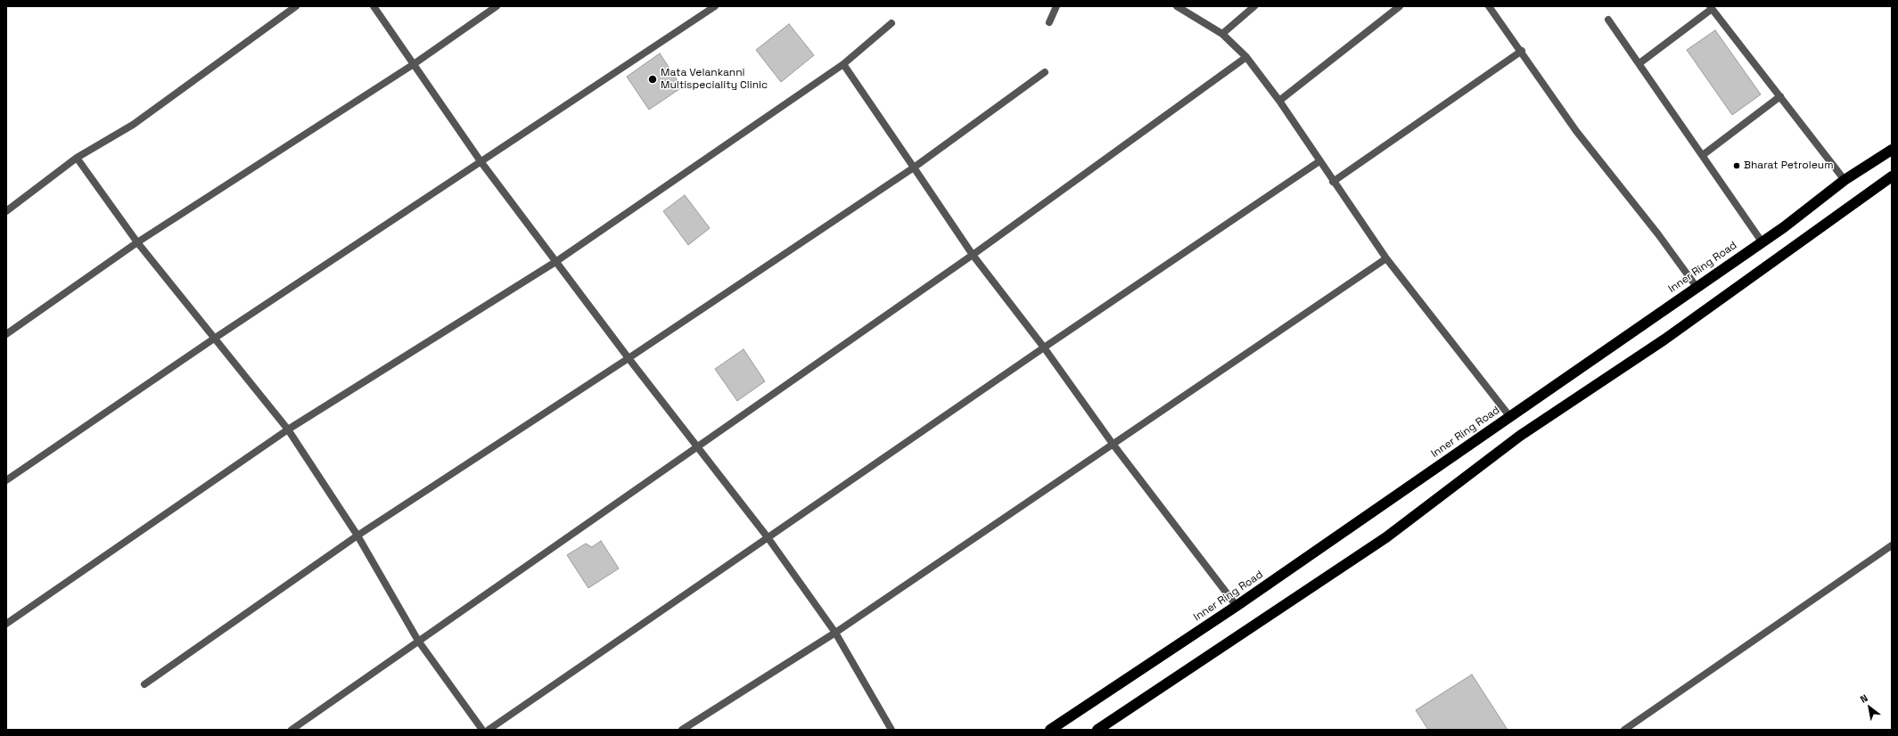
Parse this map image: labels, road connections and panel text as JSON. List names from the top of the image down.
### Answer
{
  "streets": {
    "highway": ["Inner Ring Road"]
  },
  "places": ["Mata Velankanni Multispeciality Clinic", "Bharat Petroleum"],
  "north": "top left"
}
